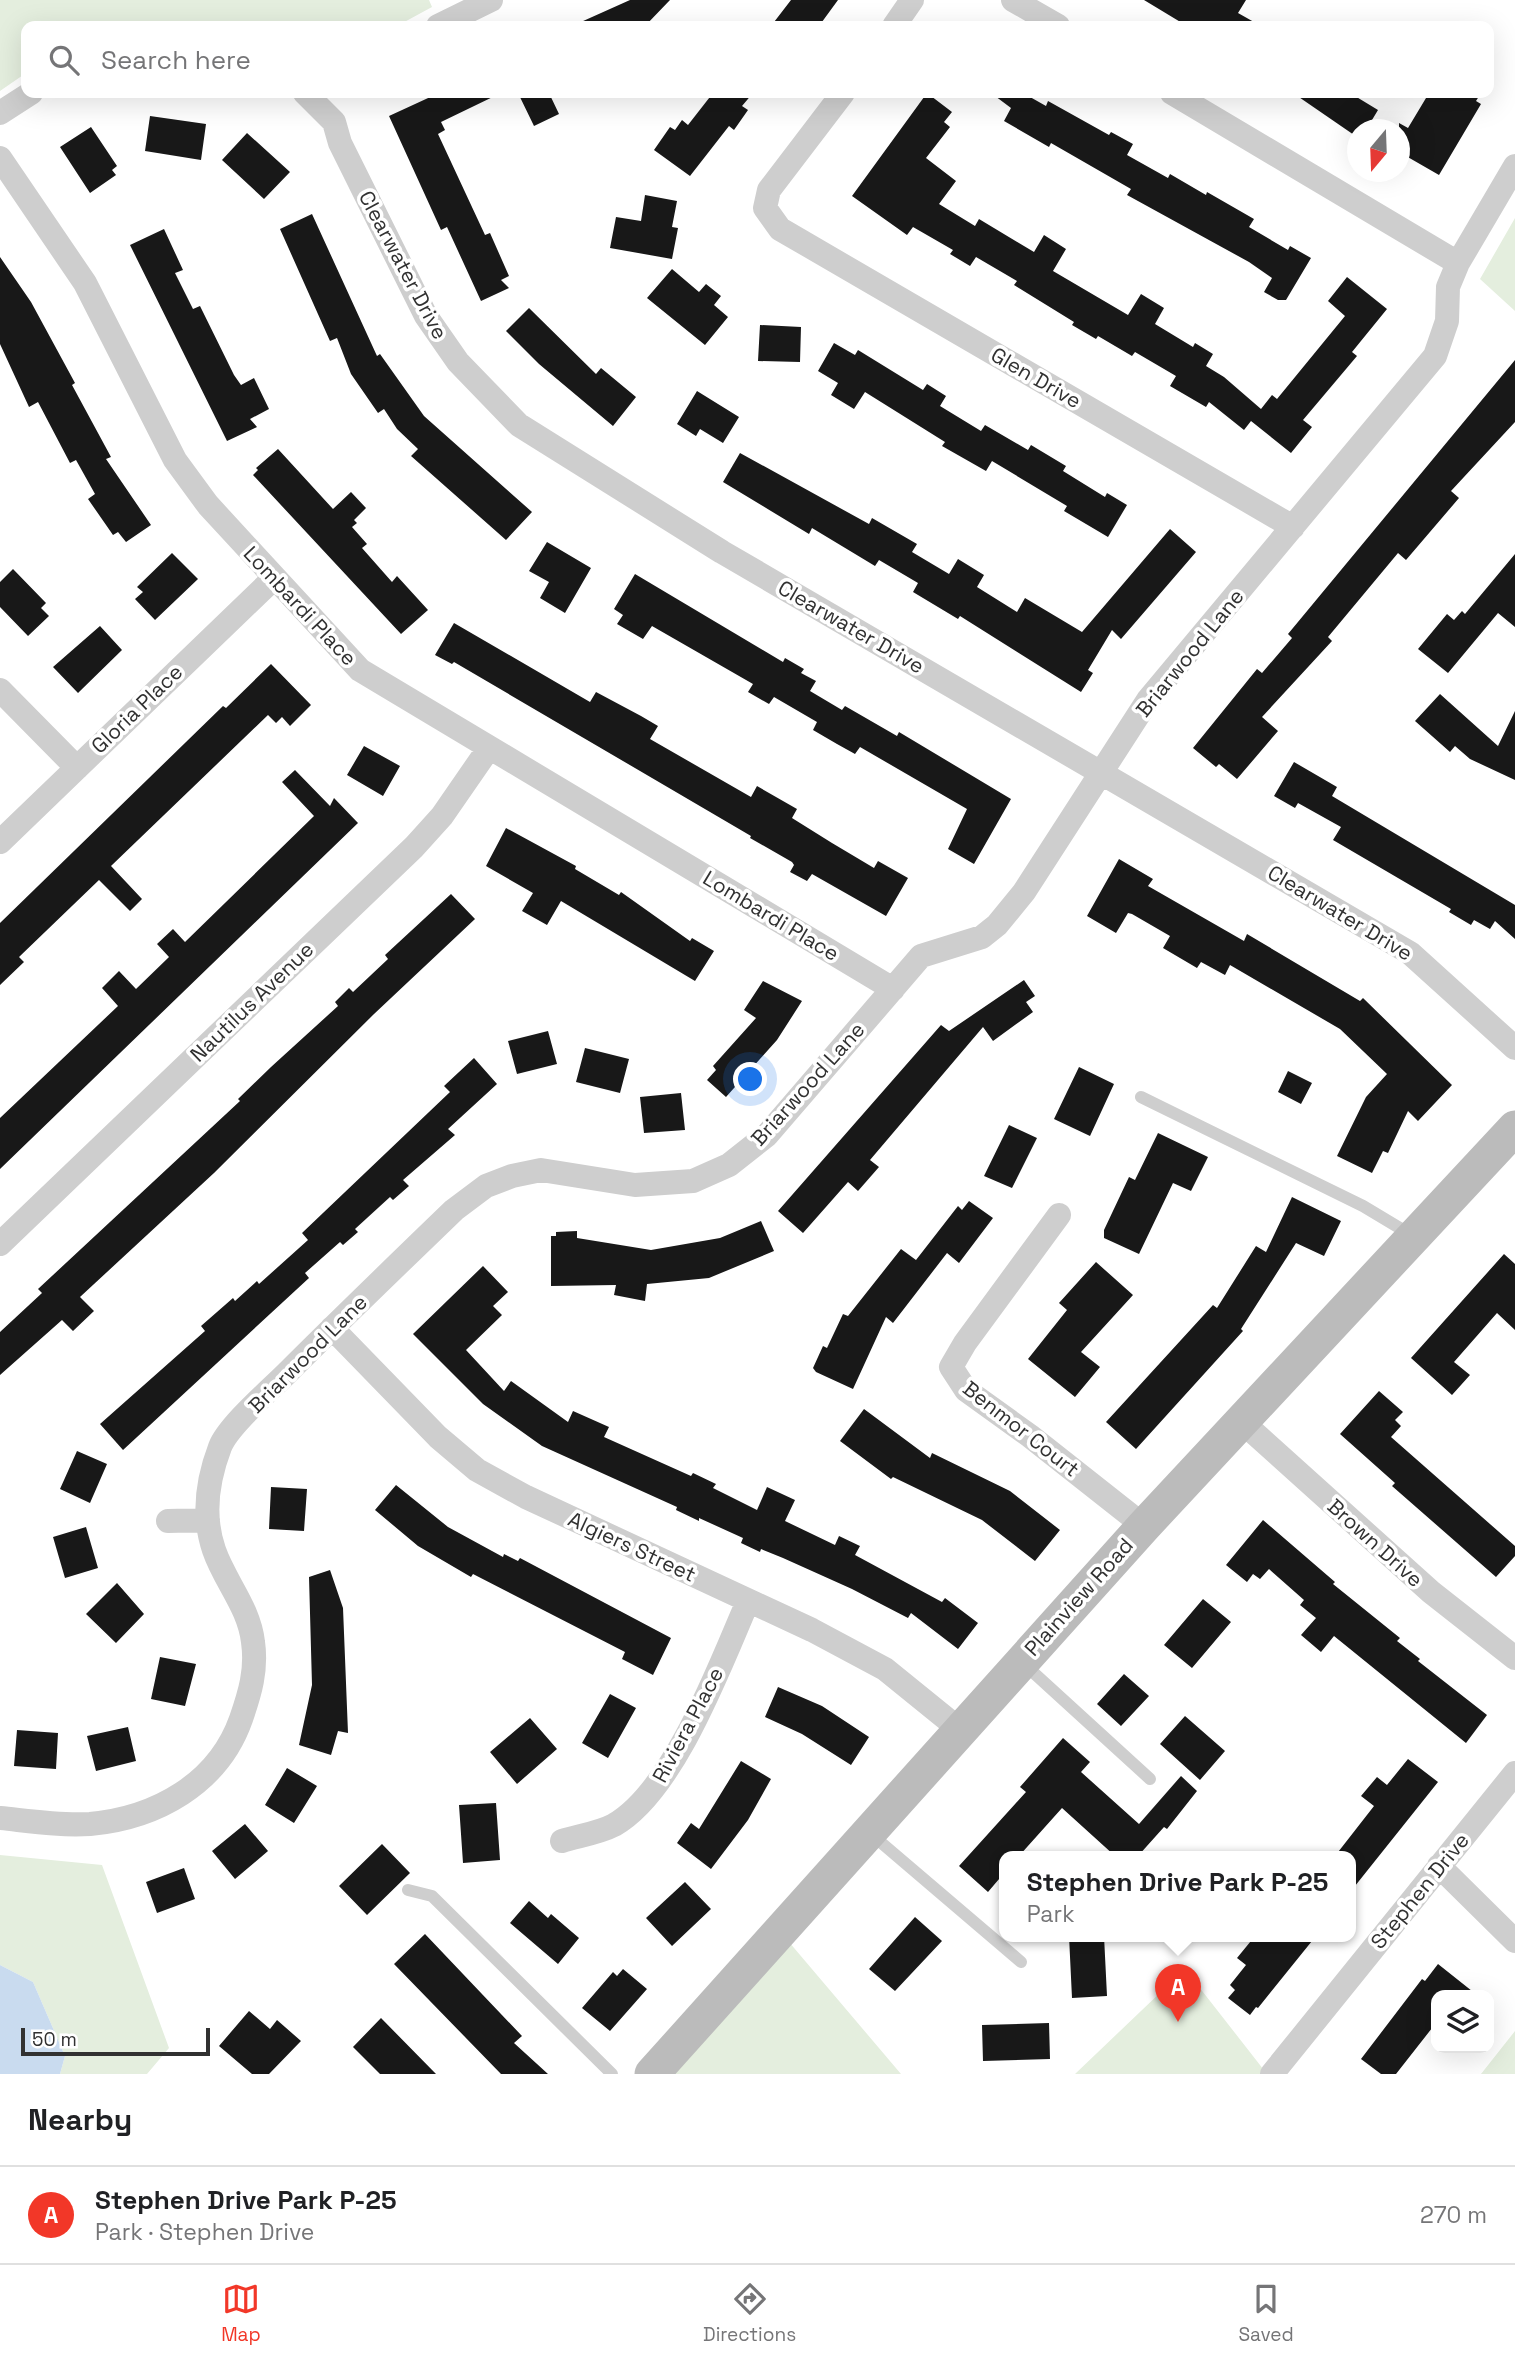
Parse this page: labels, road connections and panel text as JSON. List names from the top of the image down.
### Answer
{
  "streets": {
    "main road": ["Plainview Road"],
    "street": [
      "Clearwater Drive",
      "Glen Drive",
      "Lombardi Place",
      "Briarwood Lane",
      "Gloria Place",
      "Nautilus Avenue",
      "Benmor Court",
      "Brown Drive",
      "Algiers Street",
      "Riviera Place",
      "Stephen Drive"
    ]
  },
  "crossings": [
    ["Clearwater Drive", "Briarwood Lane"],
    ["Glen Drive", "Briarwood Lane"],
    ["Lombardi Place", "Briarwood Lane"],
    ["Lombardi Place", "Gloria Place"],
    ["Lombardi Place", "Nautilus Avenue"],
    ["Briarwood Lane", "Algiers Street"],
    ["Benmor Court", "Plainview Road"],
    ["Brown Drive", "Plainview Road"],
    ["Algiers Street", "Plainview Road"],
    ["Algiers Street", "Riviera Place"]
  ],
  "scale_bar": "50 m",
  "north": "bottom",
  "page": {
    "search": "Search here",
    "popup": ["Stephen Drive Park P-25", "Park"],
    "pins": "A",
    "scale": "50 m",
    "heading": "Nearby",
    "list": [
      {
        "mark": "A",
        "name": "Stephen Drive Park P-25",
        "note": "Park · Stephen Drive",
        "value": "270 m"
      }
    ],
    "nav": ["Map", "Directions", "Saved"]
  }
}
